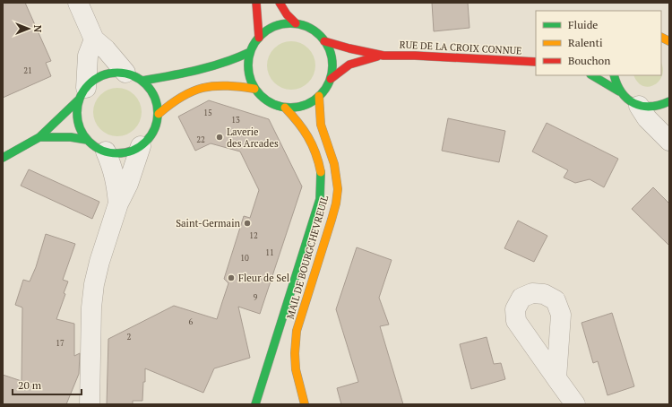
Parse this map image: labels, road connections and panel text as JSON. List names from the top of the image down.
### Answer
{
  "streets": {
    "main road": ["RUE DE LA CROIX CONNUE", "MAIL DE BOURGCHEVREUIL"]
  },
  "crossings": [
    ["RUE DE LA CROIX CONNUE", "MAIL DE BOURGCHEVREUIL"]
  ],
  "places": ["Laverie des Arcades", "Saint-Germain", "Fleur de Sel"],
  "house_numbers": [
    "21",
    "15",
    "13",
    "22",
    "12",
    "11",
    "10",
    "9",
    "6",
    "2",
    "17"
  ],
  "legend": ["Fluide", "Ralenti", "Bouchon"],
  "scale_bar": "20 m",
  "north": "right"
}
